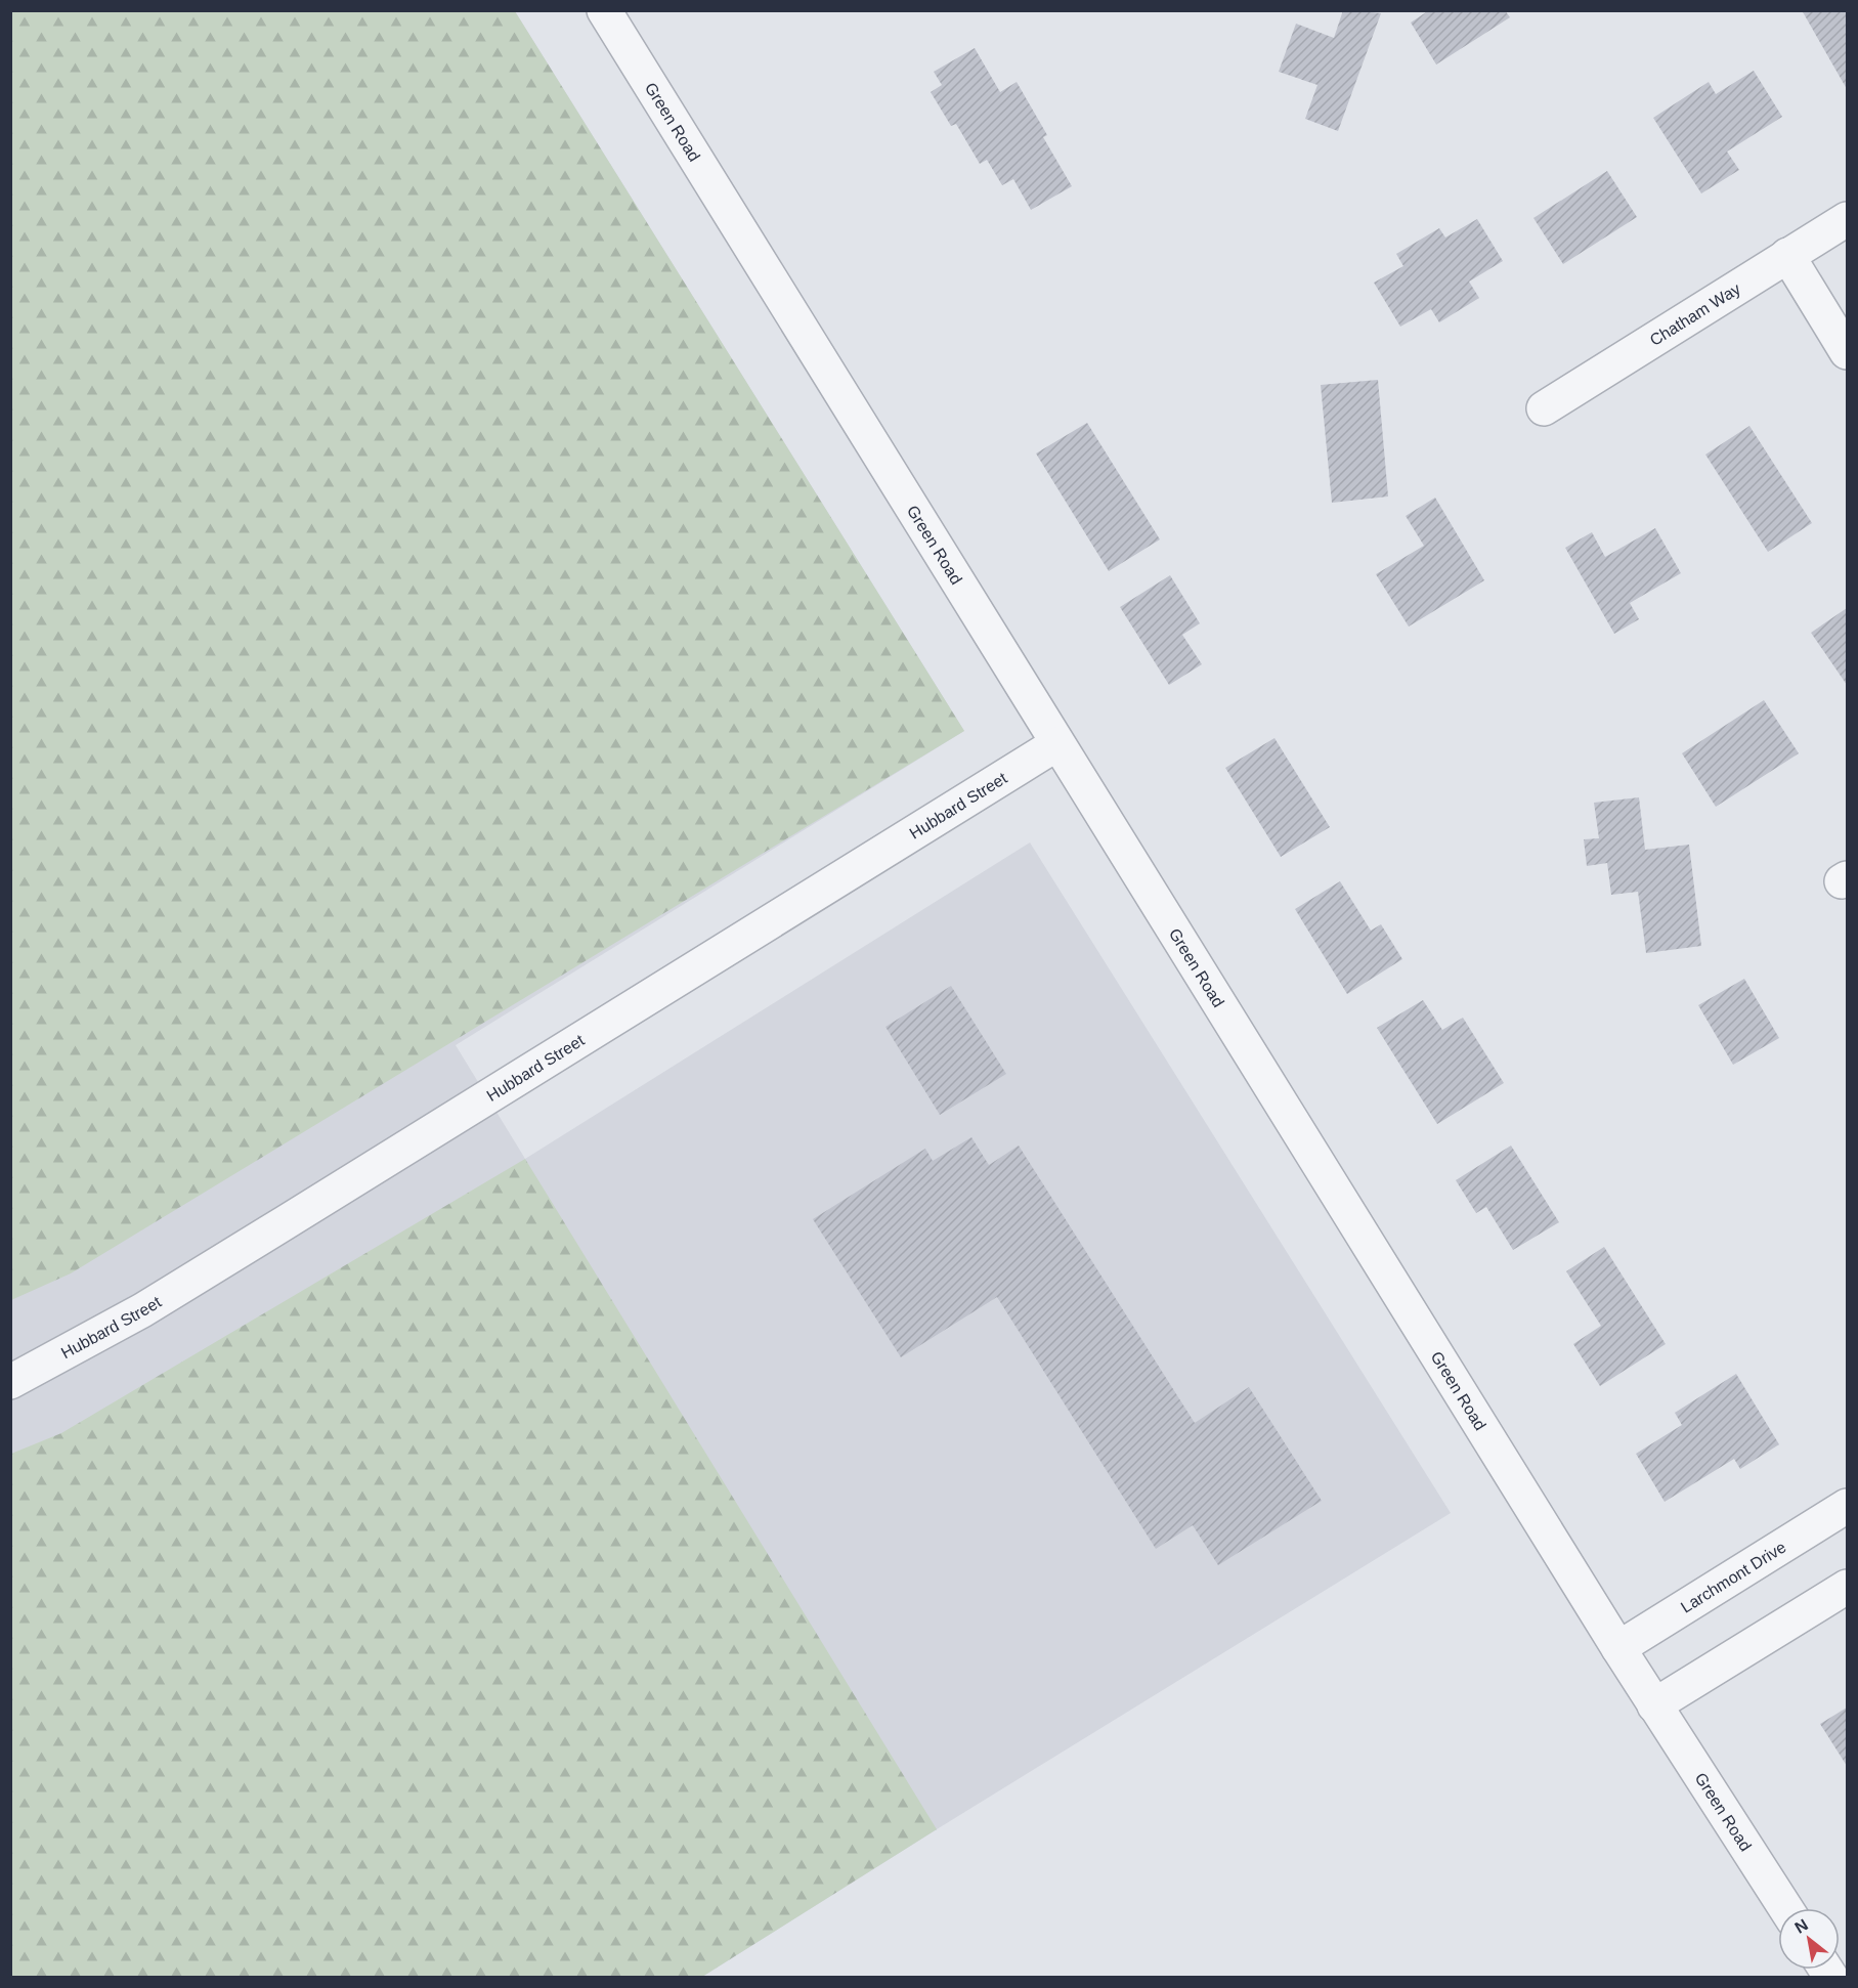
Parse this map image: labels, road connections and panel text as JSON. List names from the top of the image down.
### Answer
{
  "streets": {
    "street": [
      "Green Road",
      "Chatham Way",
      "Hubbard Street",
      "Larchmont Drive"
    ]
  },
  "crossings": [
    ["Green Road", "Hubbard Street"],
    ["Green Road", "Larchmont Drive"]
  ],
  "north": "top left"
}
